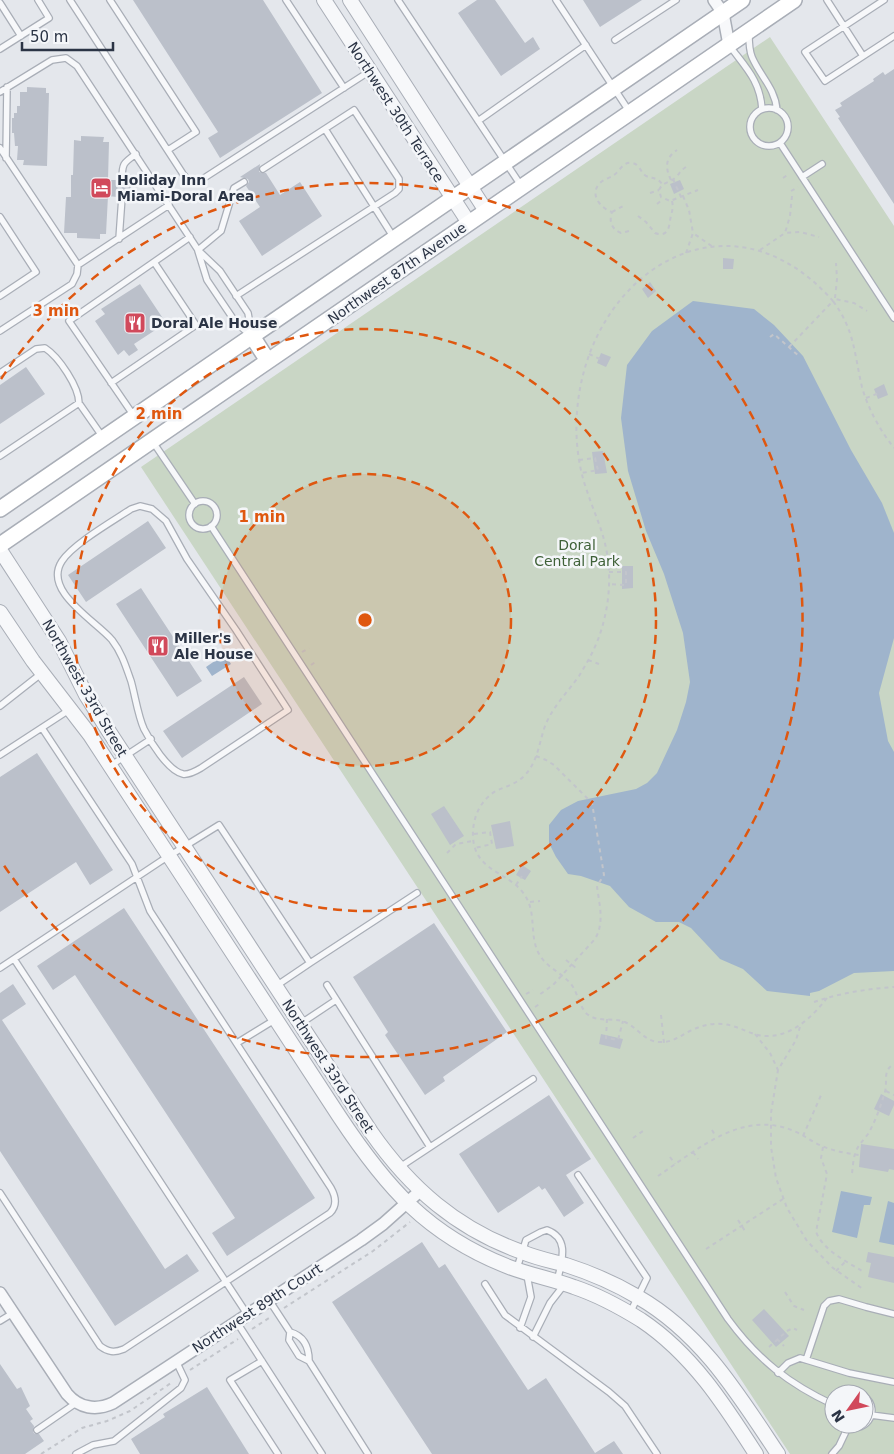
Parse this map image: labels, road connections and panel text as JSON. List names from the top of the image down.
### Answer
{
  "streets": {
    "main road": ["Northwest 87th Avenue"],
    "street": ["Northwest 30th Terrace", "Northwest 33rd Street", "Northwest 89th Court"]
  },
  "crossings": [
    ["Northwest 30th Terrace", "Northwest 87th Avenue"],
    ["Northwest 33rd Street", "Northwest 89th Court"]
  ],
  "parks": ["Doral Central Park"],
  "places": {
    "hotel": ["Holiday Inn Miami-Doral Area"],
    "restaurant": ["Doral Ale House", "Miller's Ale House"]
  },
  "scale_bar": "50 m",
  "north": "bottom left",
  "rings": ["3 min", "2 min", "1 min"]
}
